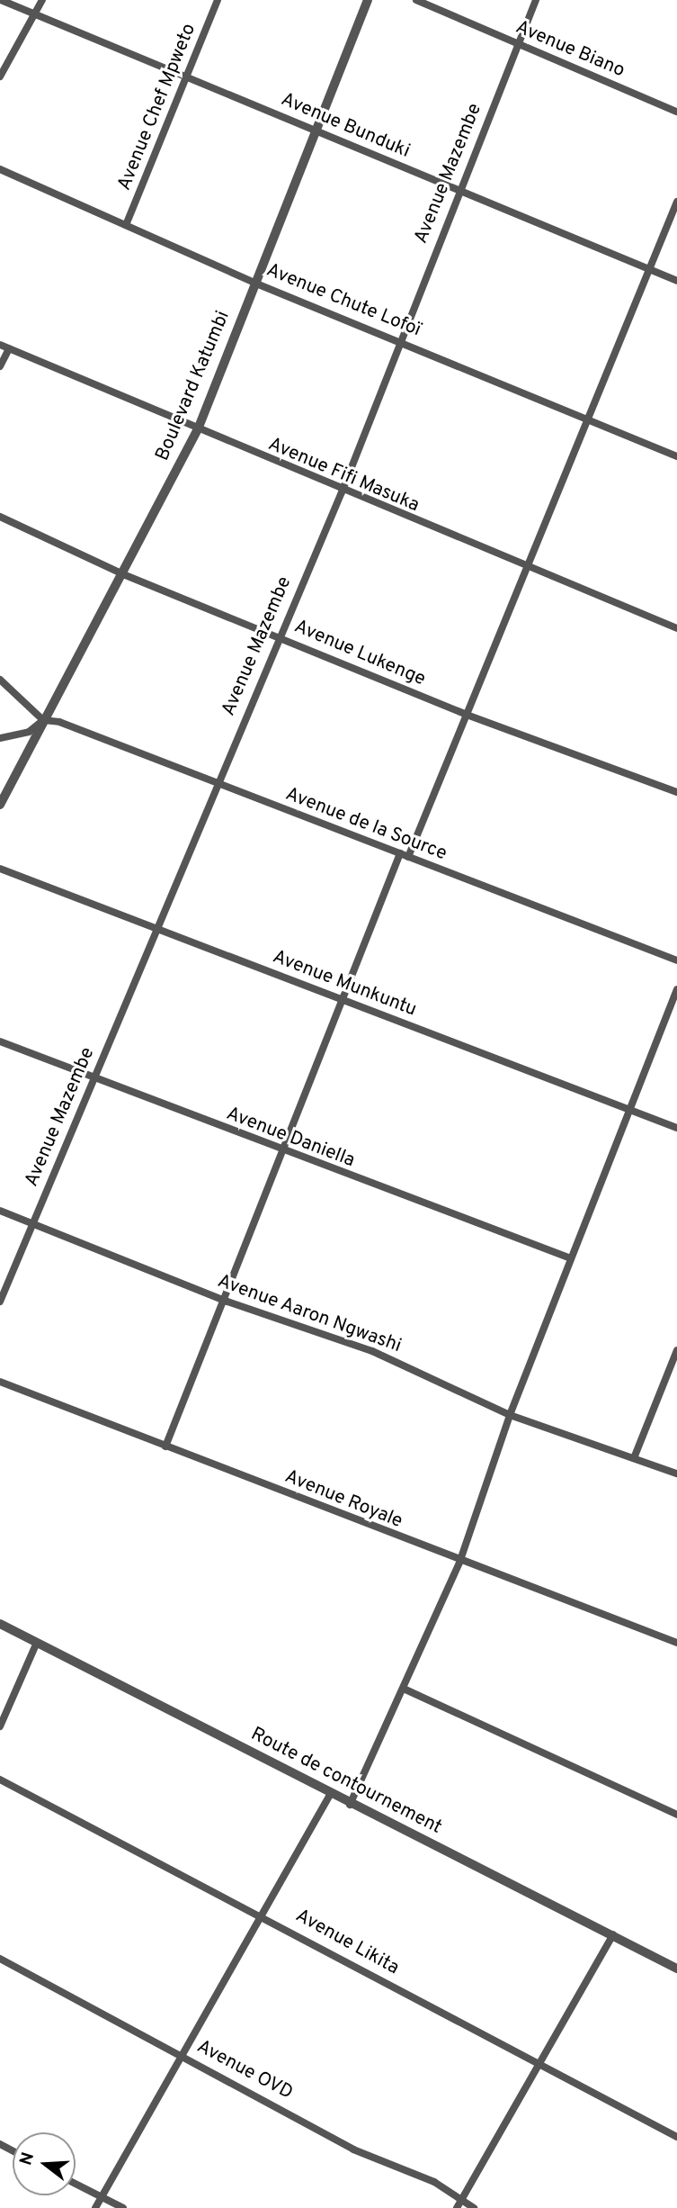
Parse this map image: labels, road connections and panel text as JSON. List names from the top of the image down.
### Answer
{
  "streets": {
    "street": [
      "Avenue Biano",
      "Avenue Chef Mpweto",
      "Avenue Bunduki",
      "Avenue Mazembe",
      "Avenue Chute Lofoï",
      "Boulevard Katumbi",
      "Avenue Fifi Masuka",
      "Avenue Lukenge",
      "Avenue de la Source",
      "Avenue Munkuntu",
      "Avenue Daniella",
      "Avenue Aaron Ngwashi",
      "Avenue Royale",
      "Route de contournement",
      "Avenue Likita",
      "Avenue OVD"
    ]
  },
  "crossings": [
    ["Avenue Biano", "Avenue Mazembe"],
    ["Avenue Chef Mpweto", "Avenue Bunduki"],
    ["Avenue Chef Mpweto", "Avenue Chute Lofoï"],
    ["Avenue Bunduki", "Avenue Mazembe"],
    ["Avenue Bunduki", "Boulevard Katumbi"],
    ["Avenue Mazembe", "Avenue Chute Lofoï"],
    ["Avenue Mazembe", "Avenue Fifi Masuka"],
    ["Avenue Mazembe", "Avenue Lukenge"],
    ["Avenue Mazembe", "Avenue de la Source"],
    ["Avenue Mazembe", "Avenue Munkuntu"],
    ["Avenue Mazembe", "Avenue Daniella"],
    ["Avenue Mazembe", "Avenue Aaron Ngwashi"],
    ["Avenue Chute Lofoï", "Boulevard Katumbi"],
    ["Boulevard Katumbi", "Avenue Fifi Masuka"],
    ["Boulevard Katumbi", "Avenue Lukenge"],
    ["Boulevard Katumbi", "Avenue de la Source"]
  ],
  "north": "left"
}
